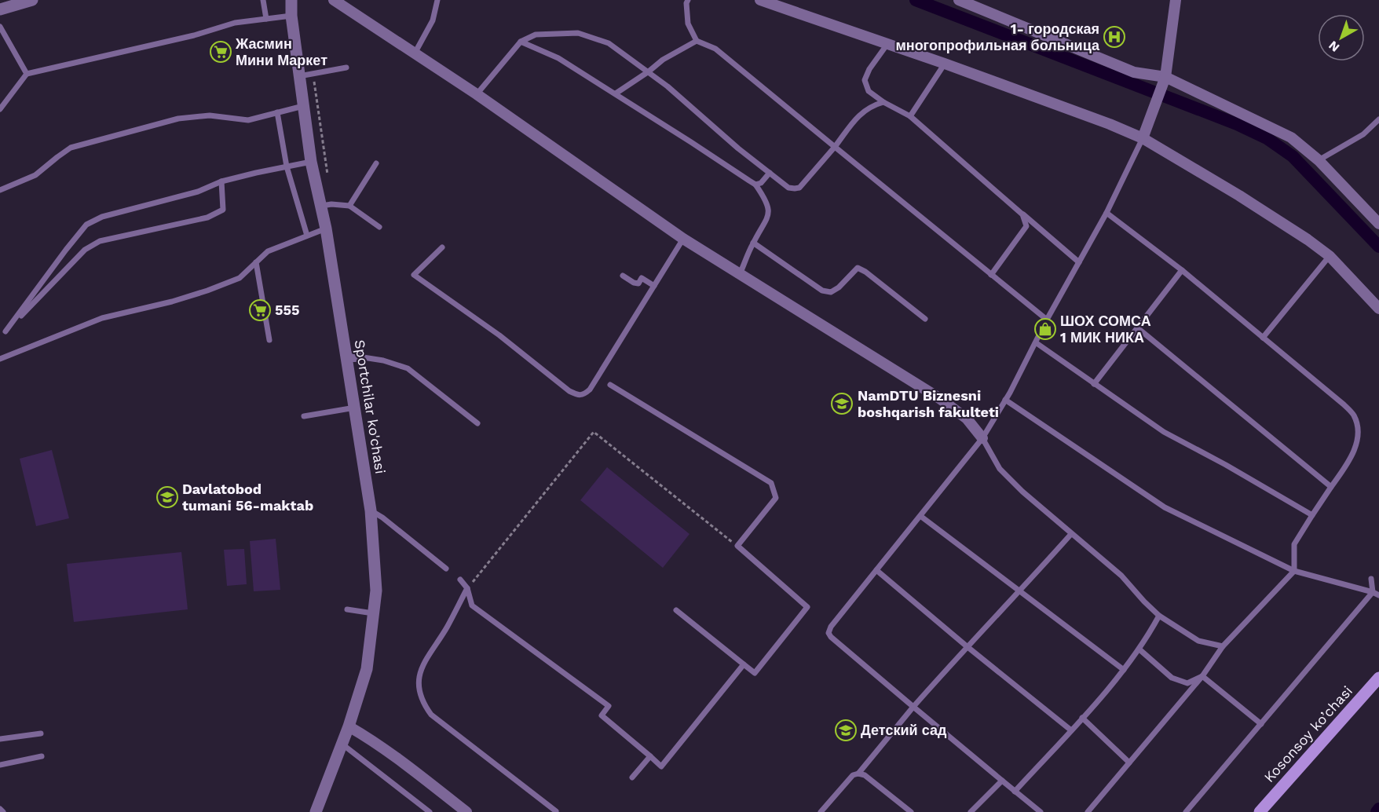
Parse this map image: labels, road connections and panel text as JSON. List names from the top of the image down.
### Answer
{
  "streets": {
    "main road": ["Kosonsoy ko’chasi"],
    "street": ["Sportchilar ko'chasi"]
  },
  "places": {
    "hospital": ["1- городская многопрофильная больница"],
    "supermarket": ["Жасмин Мини Маркет", "555"],
    "shop": ["ШОХ СОМСА 1 МИК НИКА"],
    "school or university": ["NamDTU Biznesni boshqarish fakulteti", "Davlatobod tumani 56-maktab", "Детский сад"]
  },
  "north": "bottom left"
}
